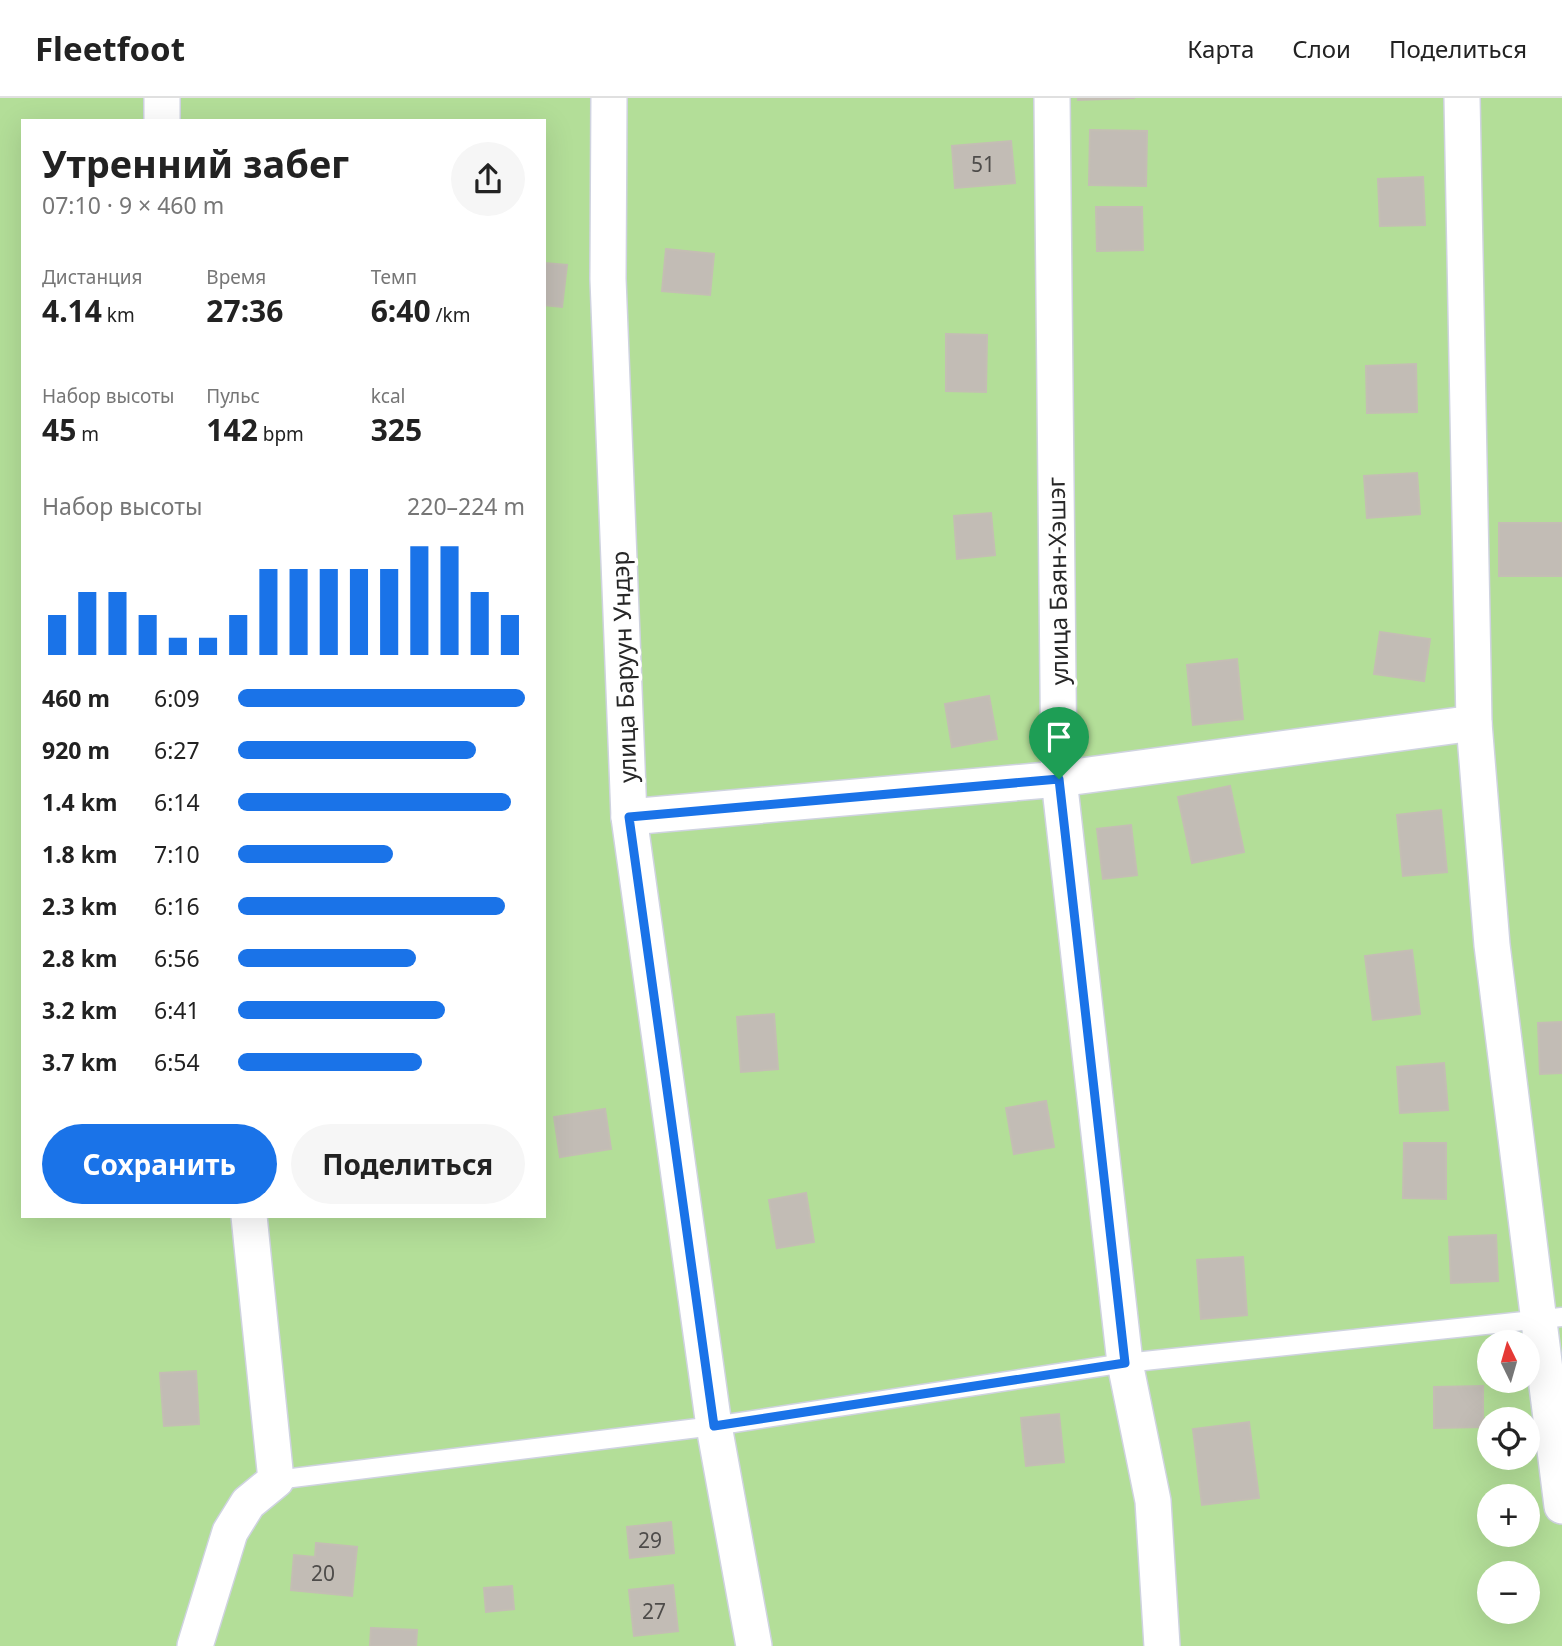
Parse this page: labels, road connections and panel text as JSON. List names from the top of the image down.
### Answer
{
  "streets": {
    "street": ["улица Баян-Хэшэг", "улица Баруун Ундэр"]
  },
  "house_numbers": [
    "51",
    "29",
    "20",
    "27"
  ],
  "north": "top",
  "page": {
    "header": "Fleetfoot",
    "nav": ["Карта", "Слои", "Поделиться"],
    "heading": ["Утренний забег", "07:10 · 9 × 460 m"],
    "stats": [
      ["Дистанция", "4.14 km"],
      ["Время", "27:36"],
      ["Темп", "6:40 /km"],
      ["Набор высоты", "45 m"],
      ["Пульс", "142 bpm"],
      ["kcal", "325"]
    ],
    "chart": ["Набор высоты", "220–224 m"],
    "list": [
      {
        "name": "460 m",
        "note": "6:09"
      },
      {
        "name": "920 m",
        "note": "6:27"
      },
      {
        "name": "1.4 km",
        "note": "6:14"
      },
      {
        "name": "1.8 km",
        "note": "7:10"
      },
      {
        "name": "2.3 km",
        "note": "6:16"
      },
      {
        "name": "2.8 km",
        "note": "6:56"
      },
      {
        "name": "3.2 km",
        "note": "6:41"
      },
      {
        "name": "3.7 km",
        "note": "6:54"
      }
    ],
    "buttons": ["Сохранить", "Поделиться"],
    "map_buttons": ["+", "−"]
  }
}
